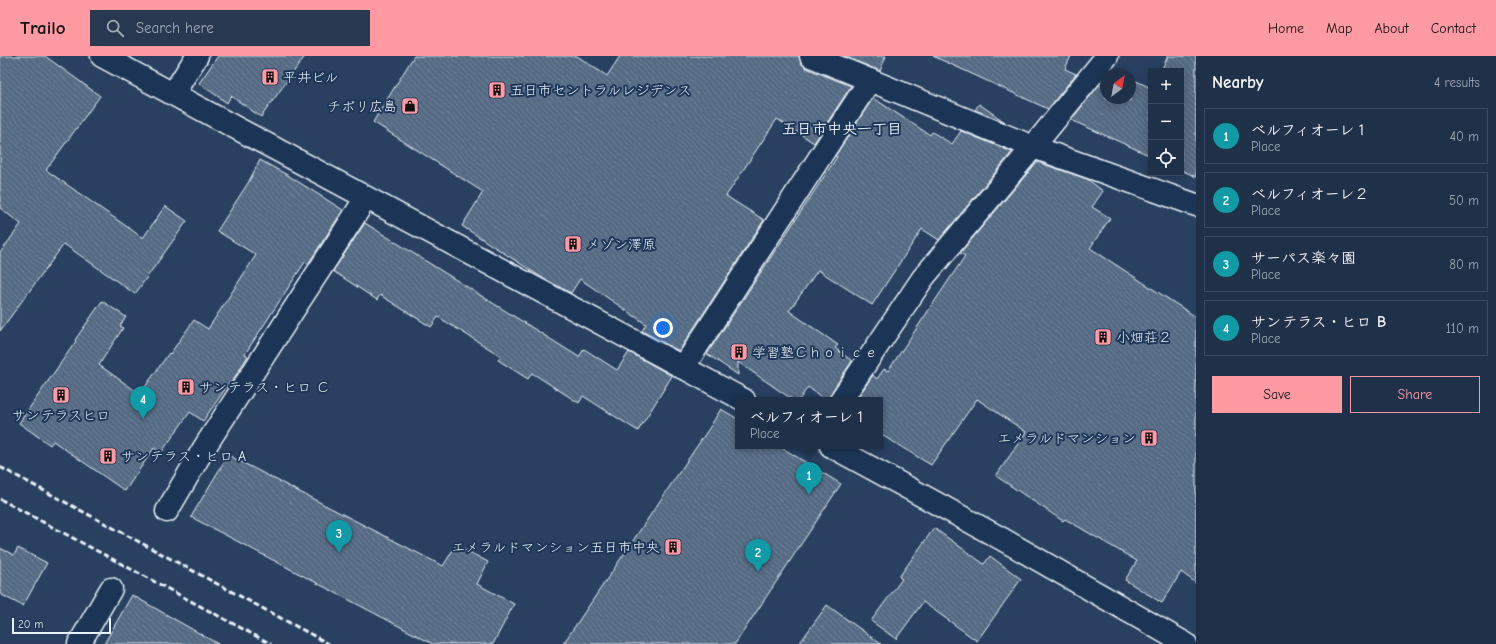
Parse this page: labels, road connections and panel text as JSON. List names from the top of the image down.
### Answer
{
  "districts": ["五日市中央一丁目"],
  "places": {
    "building": [
      "平井ビル",
      "五日市セントラルレジデンス",
      "メゾン澤原",
      "小畑荘２",
      "学習塾Ｃｈｏｉｃｅ",
      "サンテラス・ヒロ Ｃ",
      "サンテラスヒロ",
      "エメラルドマンション",
      "サンテラス・ヒロ A",
      "エメラルドマンション五日市中央"
    ],
    "shop": ["チボリ広島"]
  },
  "scale_bar": "20 m",
  "north": "top right",
  "page": {
    "header": "Trailo",
    "search": "Search here",
    "nav": [
      "Home",
      "Map",
      "About",
      "Contact"
    ],
    "heading": ["Nearby", "4 results"],
    "map_buttons": ["+", "−"],
    "list": [
      {
        "mark": "1",
        "name": "ベルフィオーレ１",
        "note": "Place",
        "value": "40 m"
      },
      {
        "mark": "2",
        "name": "ベルフィオーレ２",
        "note": "Place",
        "value": "50 m"
      },
      {
        "mark": "3",
        "name": "サーパス楽々園",
        "note": "Place",
        "value": "80 m"
      },
      {
        "mark": "4",
        "name": "サンテラス・ヒロ B",
        "note": "Place",
        "value": "110 m"
      }
    ],
    "buttons": ["Save", "Share"],
    "pins": [
      "4",
      "1",
      "3",
      "2"
    ],
    "popup": ["ベルフィオーレ１", "Place"],
    "scale": "20 m"
  }
}
